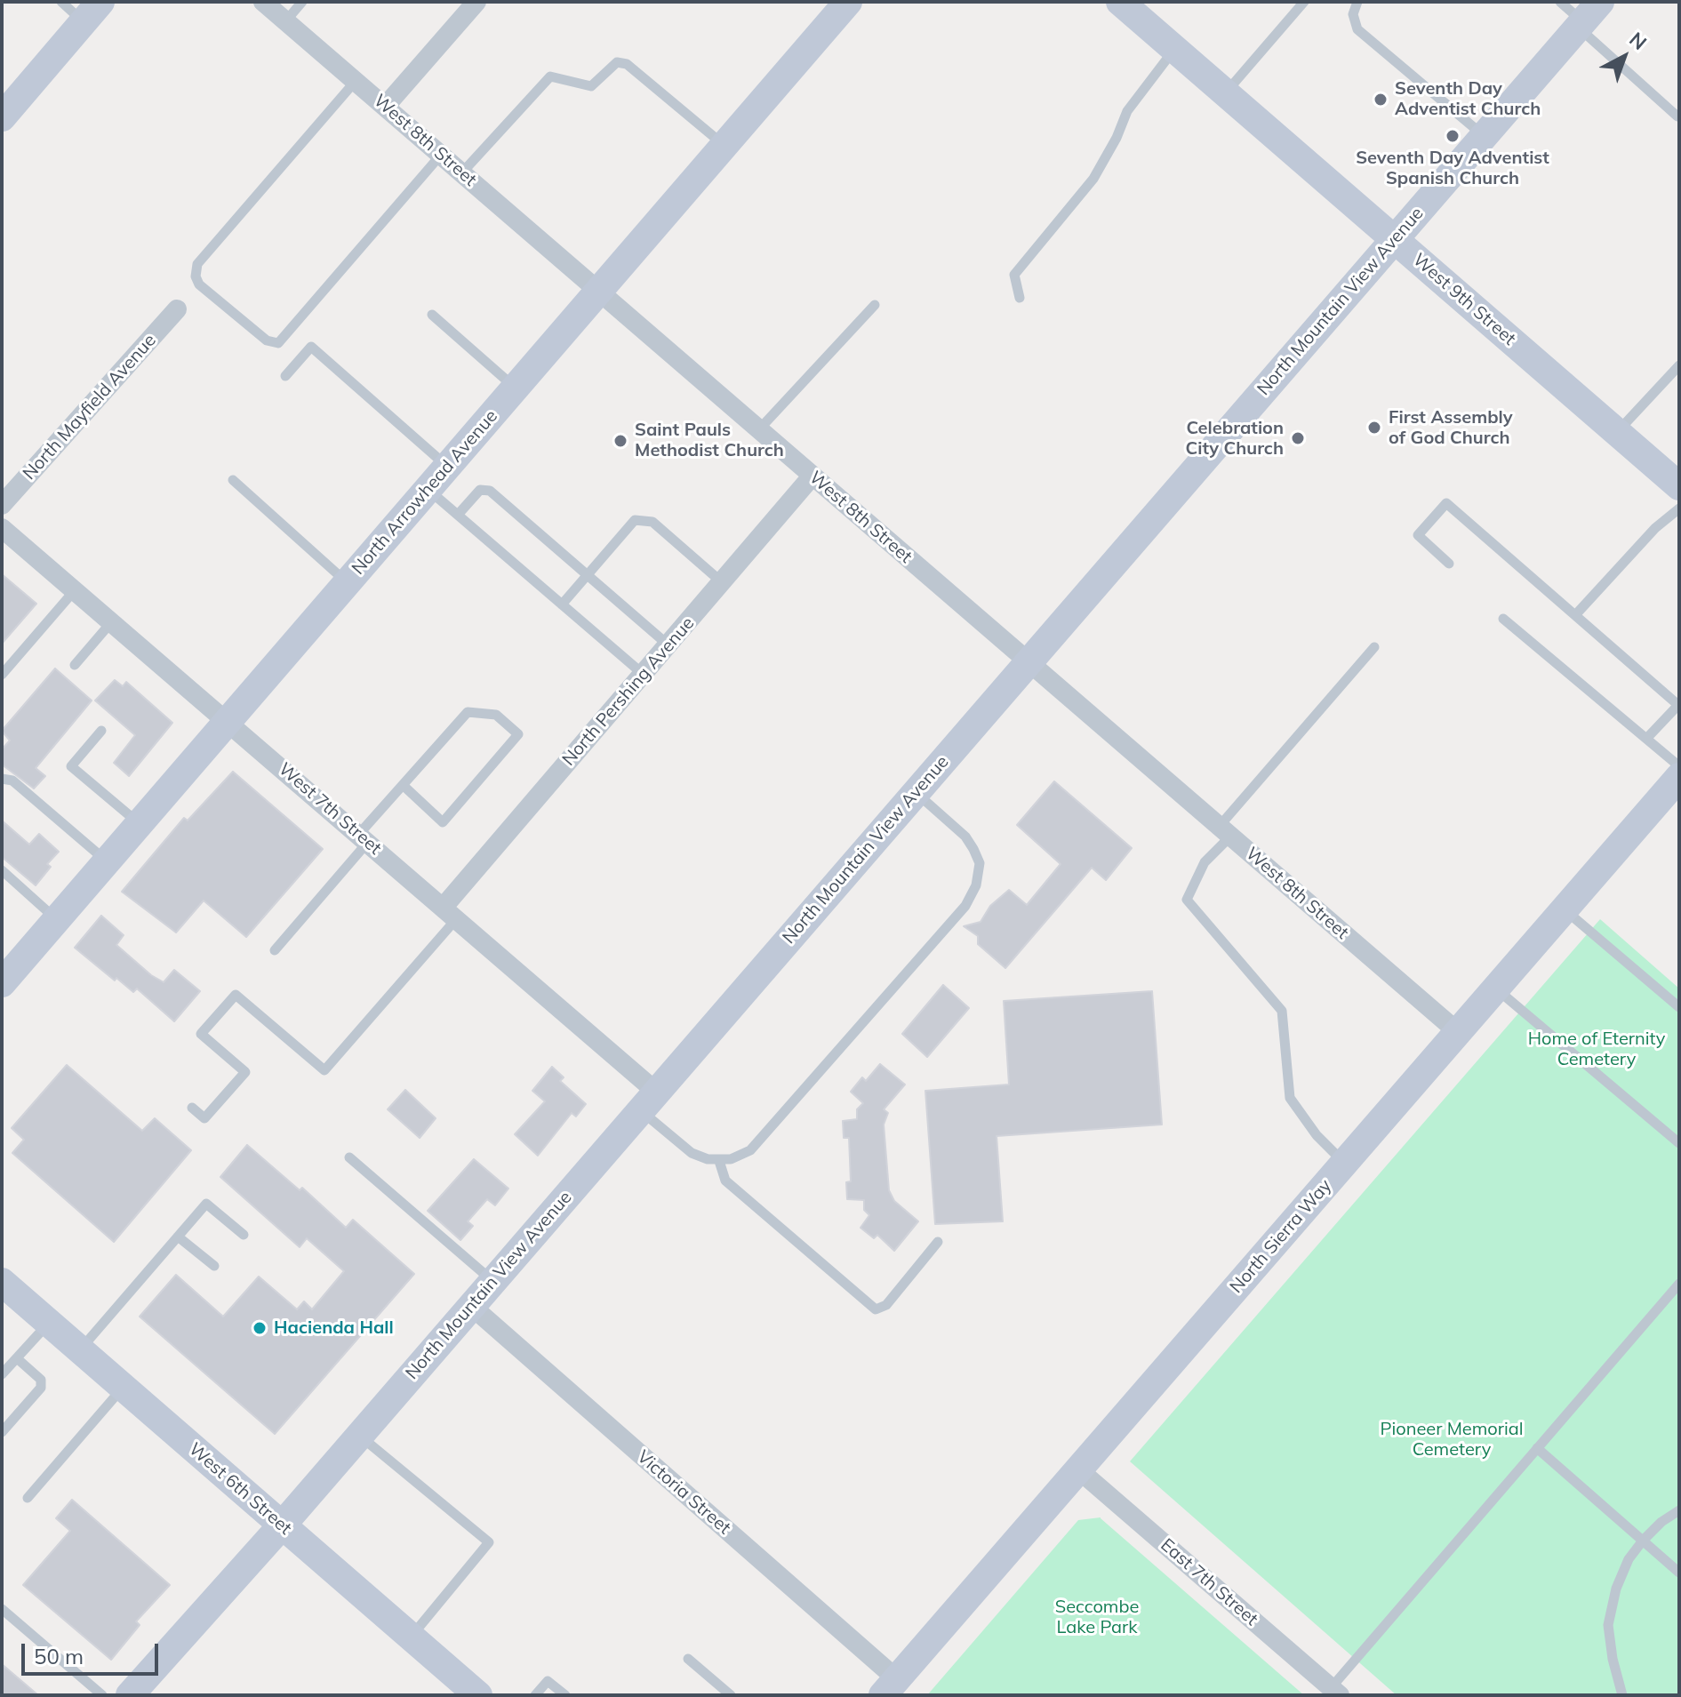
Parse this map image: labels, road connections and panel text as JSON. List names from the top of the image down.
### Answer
{
  "streets": {
    "street": [
      "West 8th Street",
      "West 9th Street",
      "North Mountain View Avenue",
      "North Mayfield Avenue",
      "North Arrowhead Avenue",
      "North Pershing Avenue",
      "West 7th Street",
      "North Sierra Way",
      "West 6th Street",
      "Victoria Street",
      "East 7th Street"
    ]
  },
  "crossings": [
    ["West 8th Street", "North Mountain View Avenue"],
    ["West 8th Street", "North Arrowhead Avenue"],
    ["West 8th Street", "North Pershing Avenue"],
    ["West 8th Street", "North Sierra Way"],
    ["West 9th Street", "North Mountain View Avenue"],
    ["North Mountain View Avenue", "West 7th Street"],
    ["North Mountain View Avenue", "West 6th Street"],
    ["North Mountain View Avenue", "Victoria Street"],
    ["North Arrowhead Avenue", "West 7th Street"],
    ["North Pershing Avenue", "West 7th Street"],
    ["North Sierra Way", "Victoria Street"],
    ["North Sierra Way", "East 7th Street"]
  ],
  "parks": ["Home of Eternity Cemetery", "Pioneer Memorial Cemetery", "Seccombe Lake Park"],
  "places": [
    "Seventh Day Adventist Church",
    "Seventh Day Adventist Spanish Church",
    "First Assembly of God Church",
    "Celebration City Church",
    "Saint Pauls Methodist Church",
    "Hacienda Hall"
  ],
  "scale_bar": "50 m",
  "north": "top right"
}
